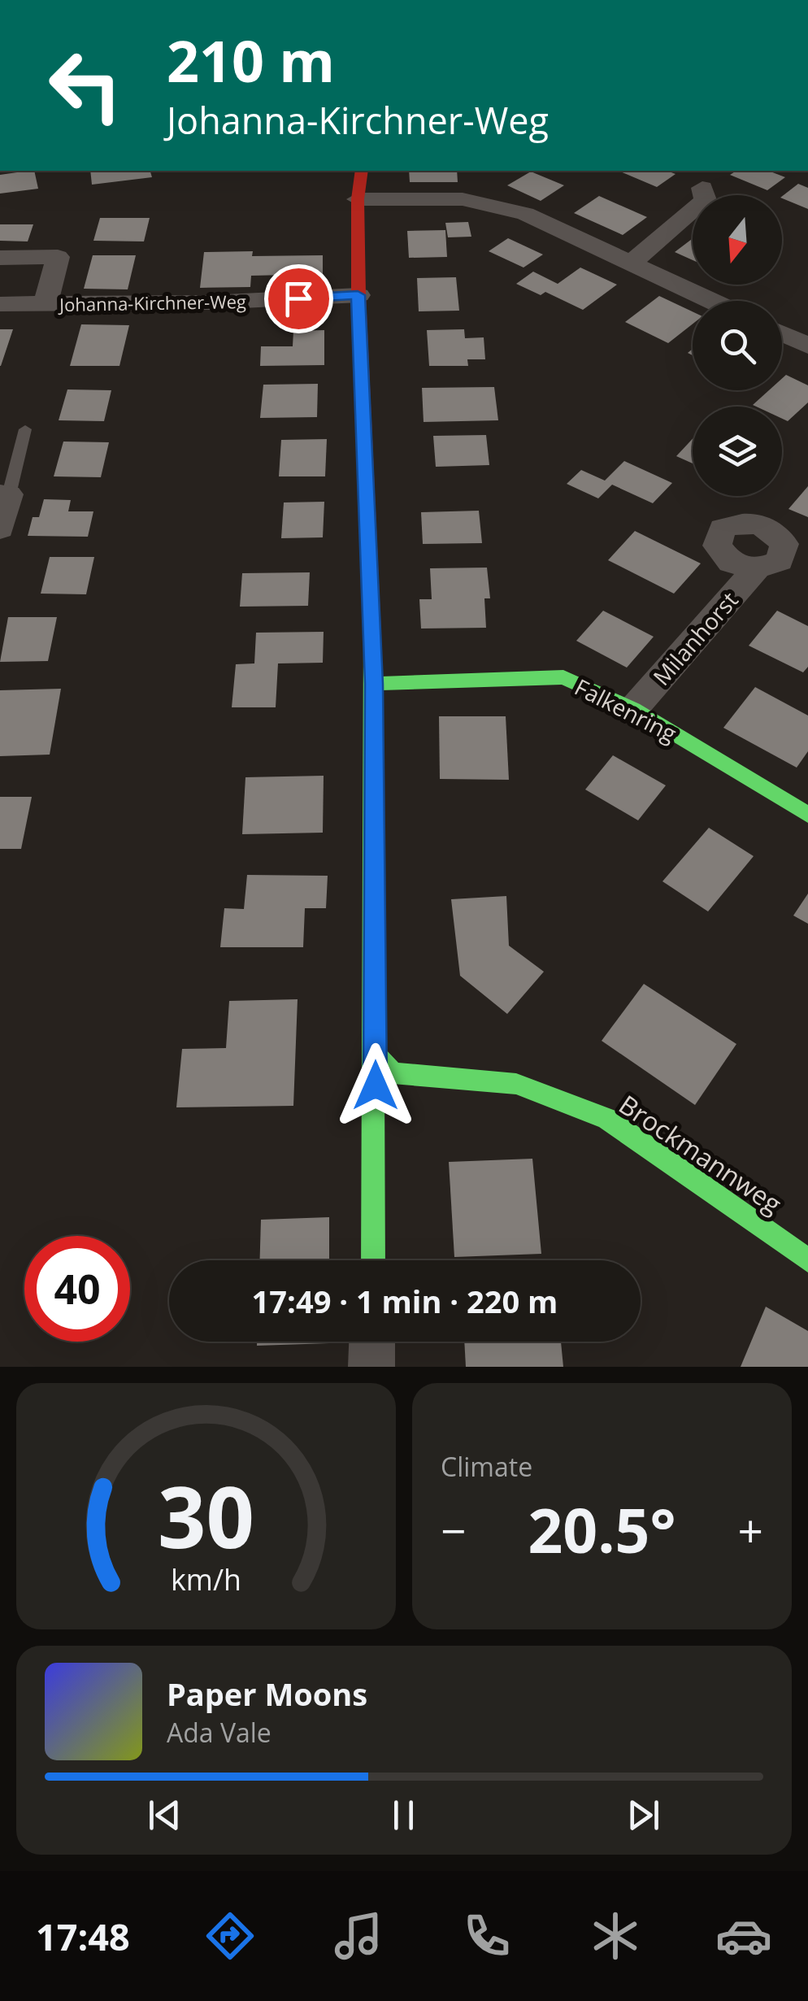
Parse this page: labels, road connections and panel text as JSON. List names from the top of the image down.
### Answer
{
  "streets": {
    "street": [
      "Johanna-Kirchner-Weg",
      "Milanhorst",
      "Falkenring",
      "Brockmannweg"
    ]
  },
  "crossings": [
    ["Milanhorst", "Falkenring"]
  ],
  "north": "bottom",
  "page": {
    "turn": ["210 m", "Johanna-Kirchner-Weg"],
    "limit": "40",
    "trip": "17:49 · 1 min · 220 m",
    "tile": "Climate",
    "heat": ["−", "20.5°", "+"],
    "song": ["Paper Moons", "Ada Vale"],
    "tabs": "17:48",
    "gauge": ["30", "km/h"]
  }
}
